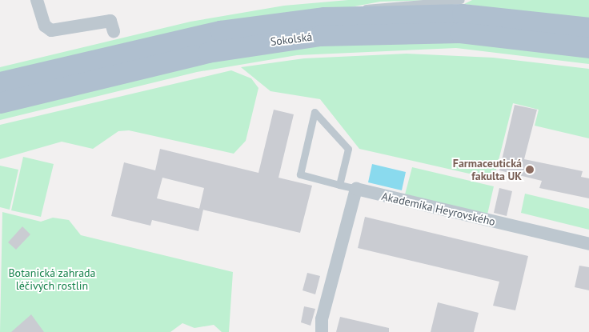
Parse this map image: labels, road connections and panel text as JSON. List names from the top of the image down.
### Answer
{
  "streets": {
    "main road": ["Sokolská"],
    "street": ["Akademika Heyrovského"]
  },
  "parks": ["Botanická zahrada léčivých rostlin"],
  "places": ["Farmaceutická fakulta UK"]
}
